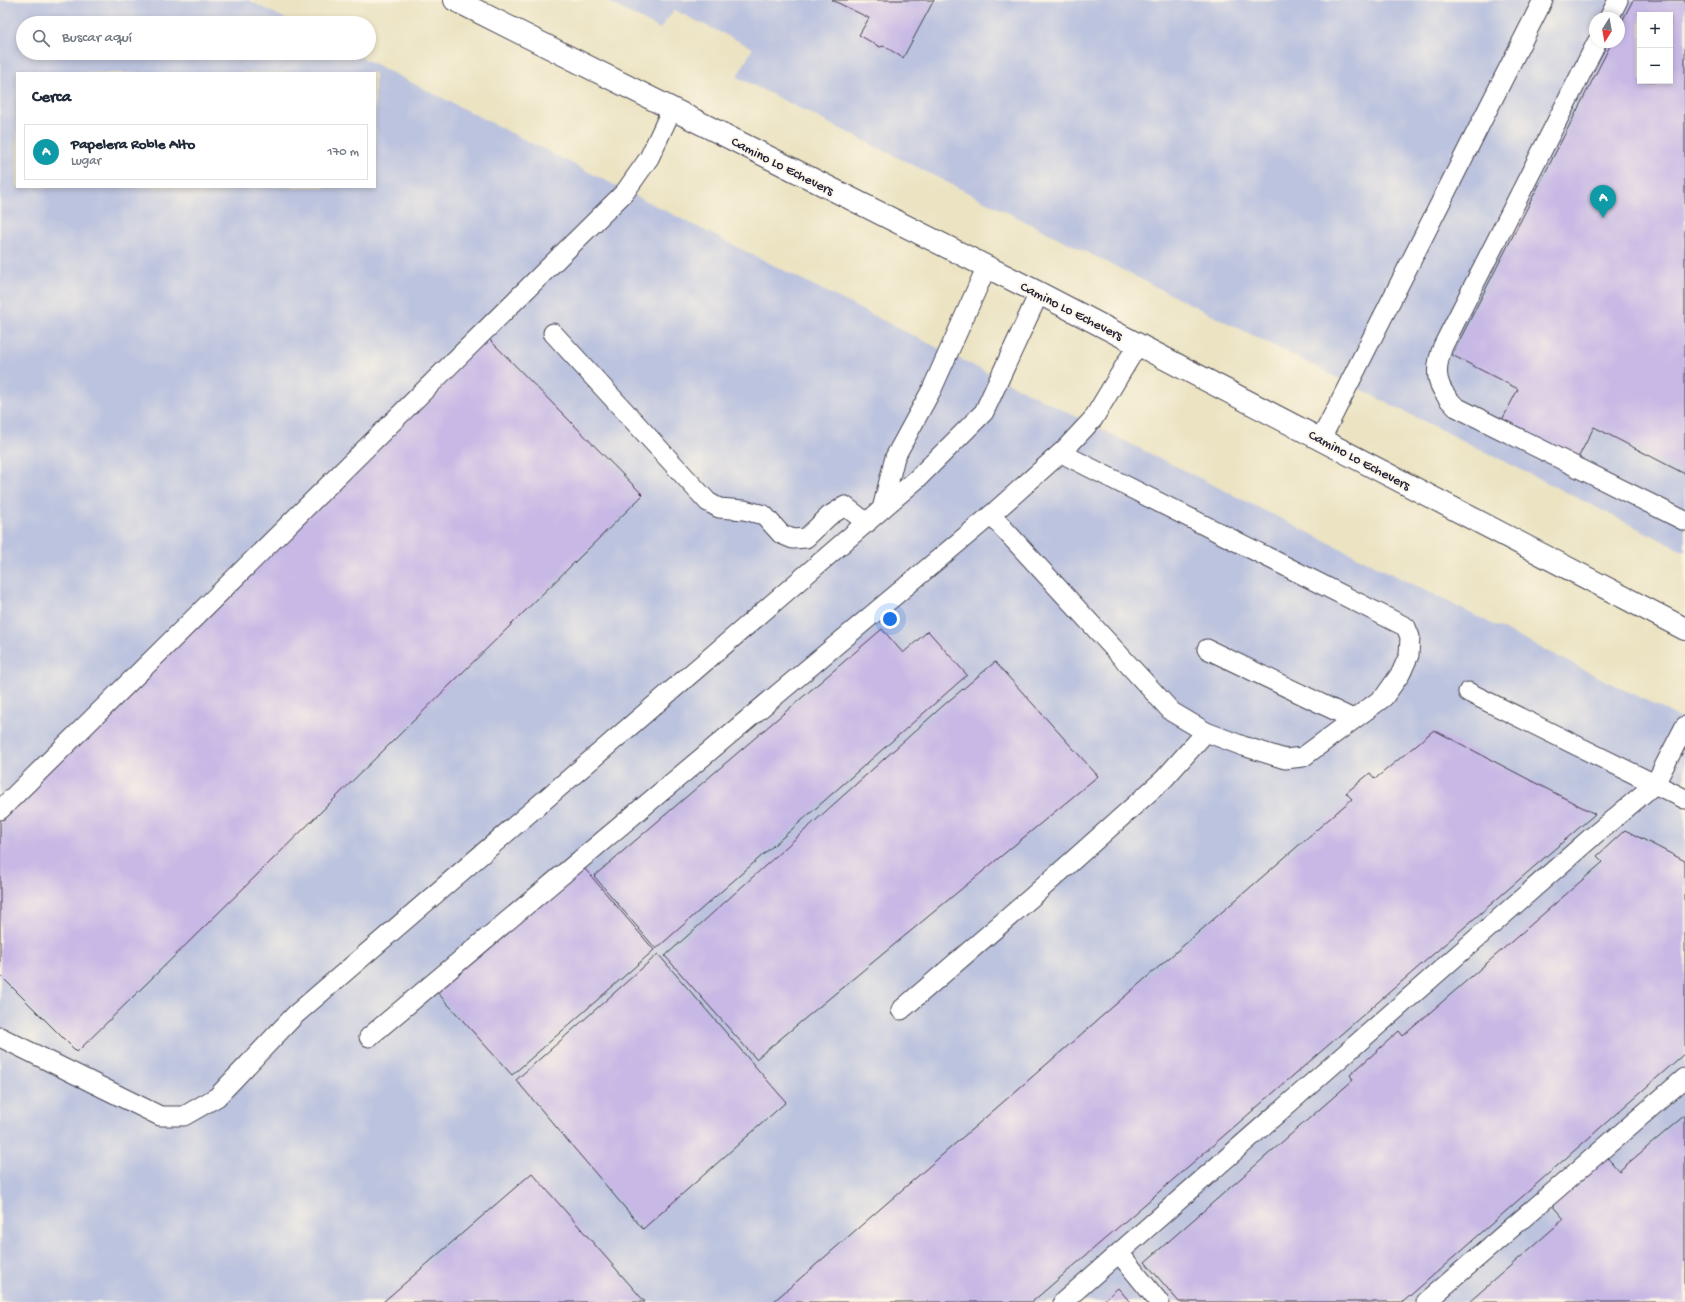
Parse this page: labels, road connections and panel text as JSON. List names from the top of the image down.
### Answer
{
  "streets": {
    "main road": ["Camino Lo Echevers"]
  },
  "north": "bottom",
  "page": {
    "map_buttons": ["+", "−"],
    "search": "Buscar aquí",
    "heading": "Cerca",
    "list": [
      {
        "mark": "A",
        "name": "Papelera Roble Alto",
        "note": "Lugar",
        "value": "170 m"
      }
    ],
    "pins": "A"
  }
}
